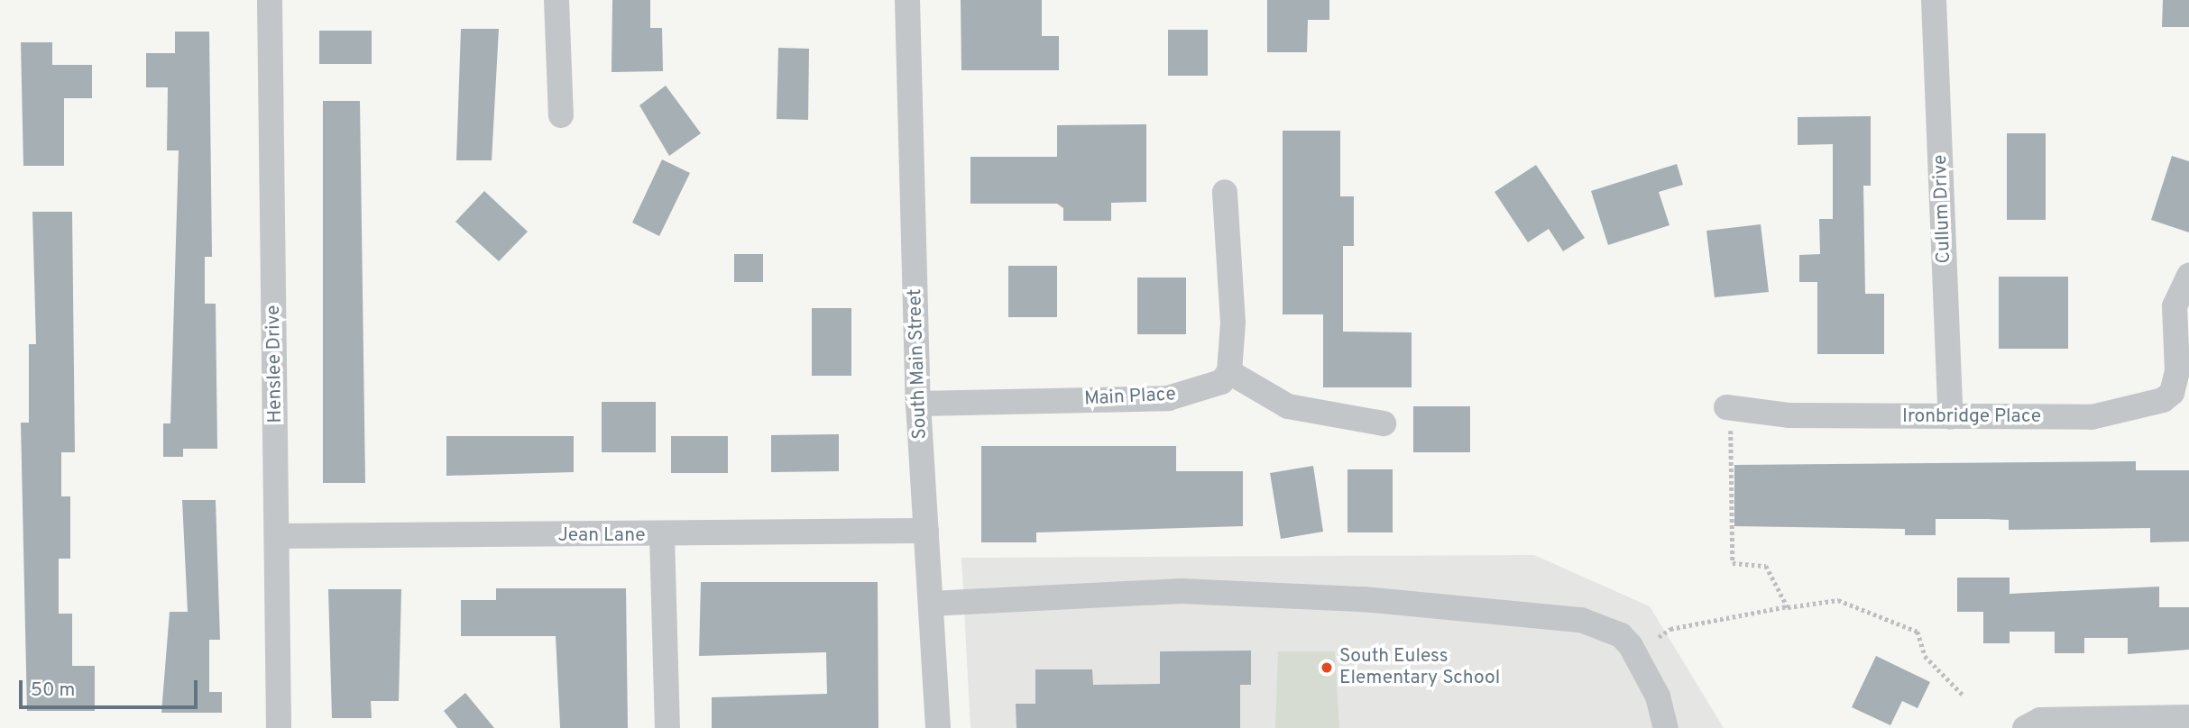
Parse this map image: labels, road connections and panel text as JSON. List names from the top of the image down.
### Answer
{
  "streets": {
    "street": [
      "Cullum Drive",
      "Henslee Drive",
      "South Main Street",
      "Main Place",
      "Ironbridge Place",
      "Jean Lane"
    ]
  },
  "crossings": [
    ["Cullum Drive", "Ironbridge Place"],
    ["Henslee Drive", "Jean Lane"],
    ["South Main Street", "Main Place"],
    ["South Main Street", "Jean Lane"]
  ],
  "places": ["South Euless Elementary School"],
  "scale_bar": "50 m"
}
